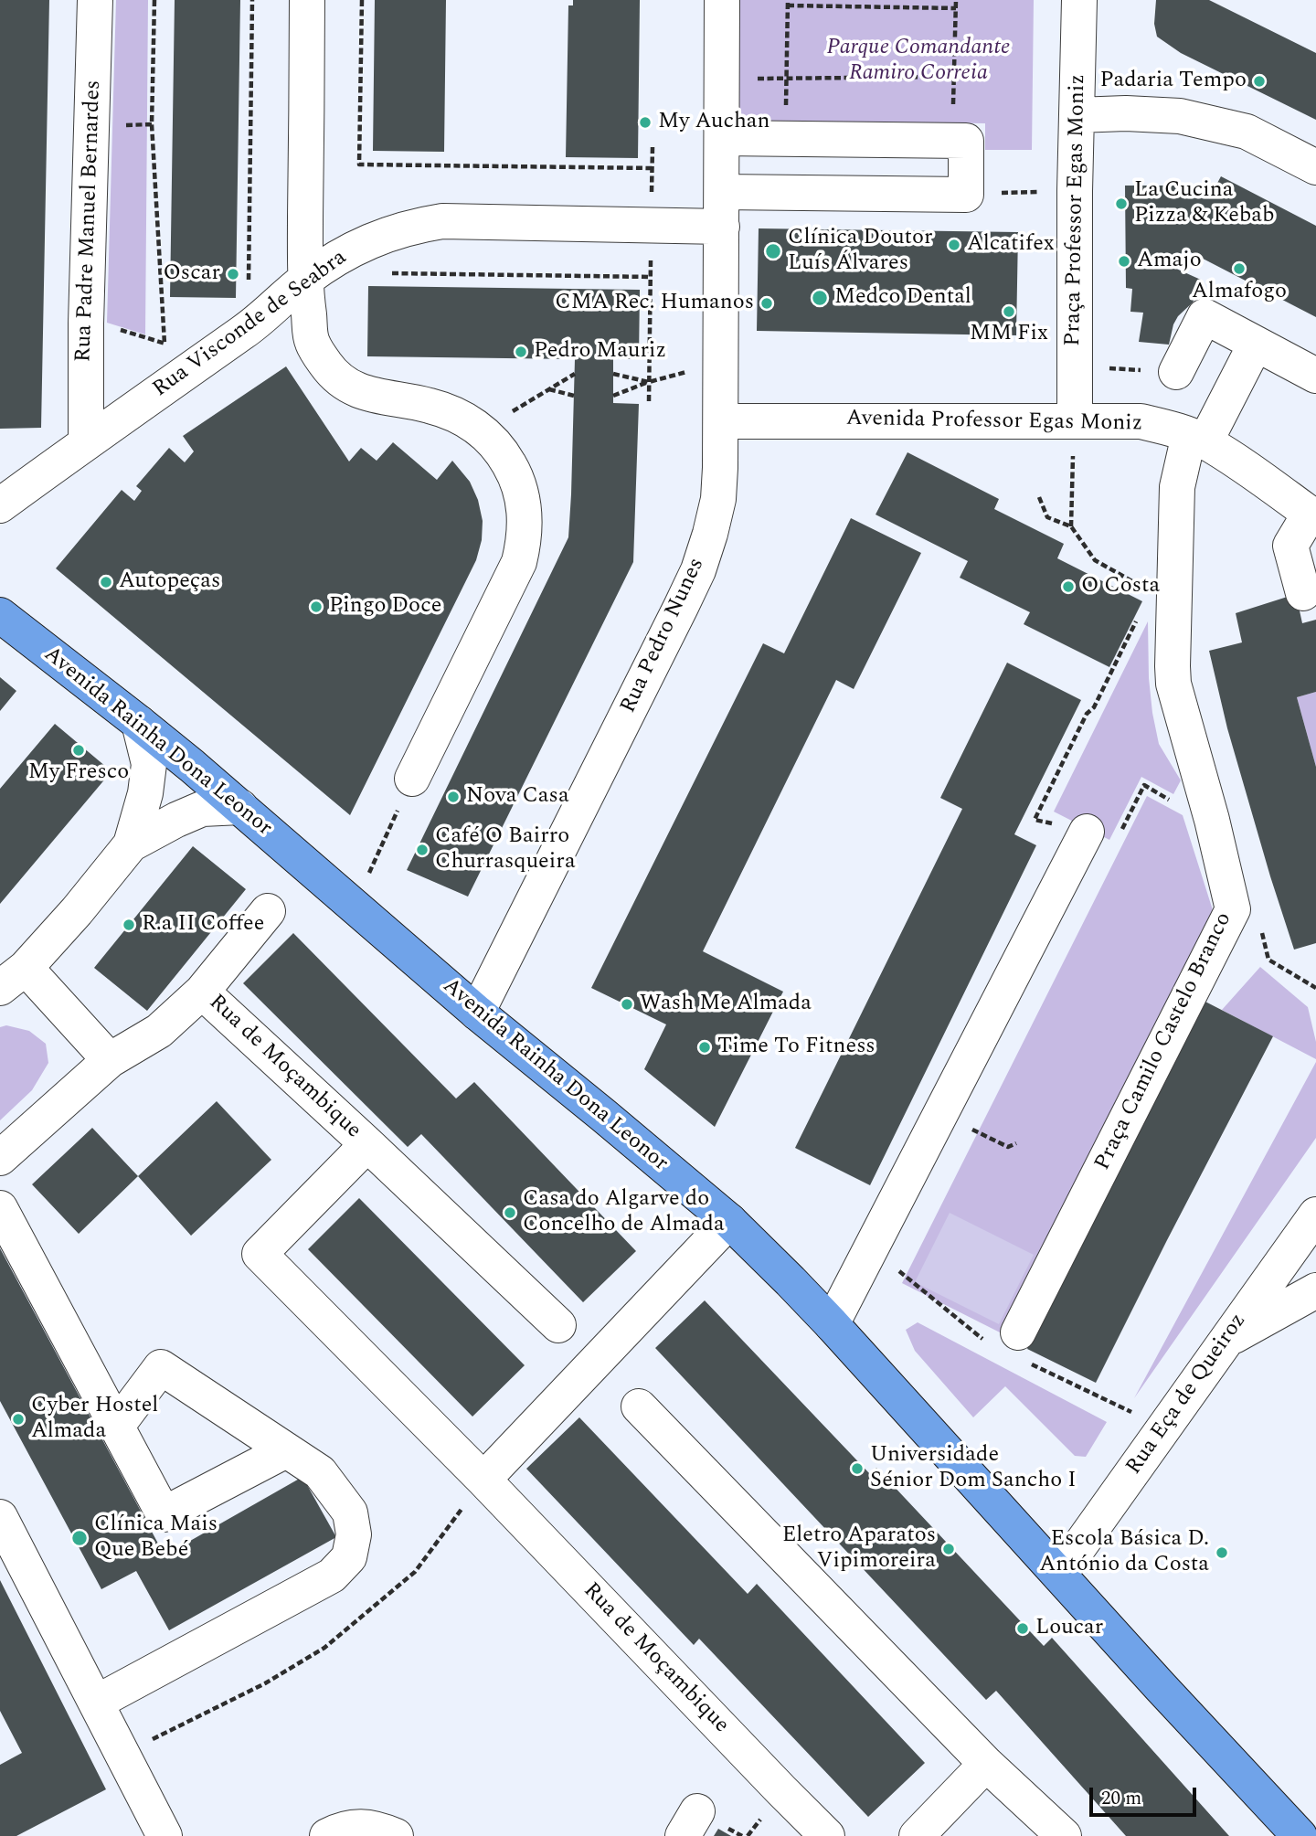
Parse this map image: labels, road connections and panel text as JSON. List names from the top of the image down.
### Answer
{
  "streets": {
    "main road": ["Avenida Rainha Dona Leonor"],
    "street": [
      "Praça Professor Egas Moniz",
      "Rua Padre Manuel Bernardes",
      "Rua Visconde de Seabra",
      "Avenida Professor Egas Moniz",
      "Rua Pedro Nunes",
      "Praça Camilo Castelo Branco",
      "Rua de Moçambique",
      "Rua Eça de Queiroz"
    ]
  },
  "crossings": [
    ["Praça Professor Egas Moniz", "Avenida Professor Egas Moniz"],
    ["Rua Padre Manuel Bernardes", "Rua Visconde de Seabra"],
    ["Rua Visconde de Seabra", "Rua Pedro Nunes"],
    ["Avenida Professor Egas Moniz", "Rua Pedro Nunes"],
    ["Avenida Professor Egas Moniz", "Praça Camilo Castelo Branco"],
    ["Rua Pedro Nunes", "Avenida Rainha Dona Leonor"],
    ["Avenida Rainha Dona Leonor", "Rua Eça de Queiroz"]
  ],
  "parks": ["Parque Comandante Ramiro Correia"],
  "places": [
    "Padaria Tempo",
    "My Auchan",
    "La Cucina Pizza & Kebab",
    "Alcatifex",
    "Clínica Doutor Luís Álvares",
    "Amajo",
    "Almafogo",
    "Oscar",
    "Medco Dental",
    "CMA Rec. Humanos",
    "MM Fix",
    "Pedro Mauriz",
    "Autopeças",
    "O Costa",
    "Pingo Doce",
    "My Fresco",
    "Nova Casa",
    "Café O Bairro Churrasqueira",
    "R.a II Coffee",
    "Wash Me Almada",
    "Time To Fitness",
    "Casa do Algarve do Concelho de Almada",
    "Cyber Hostel Almada",
    "Universidade Sénior Dom Sancho I",
    "Clínica Mais Que Bebé",
    "Eletro Aparatos Vipimoreira",
    "Escola Básica D. António da Costa",
    "Loucar"
  ],
  "scale_bar": "20 m"
}
